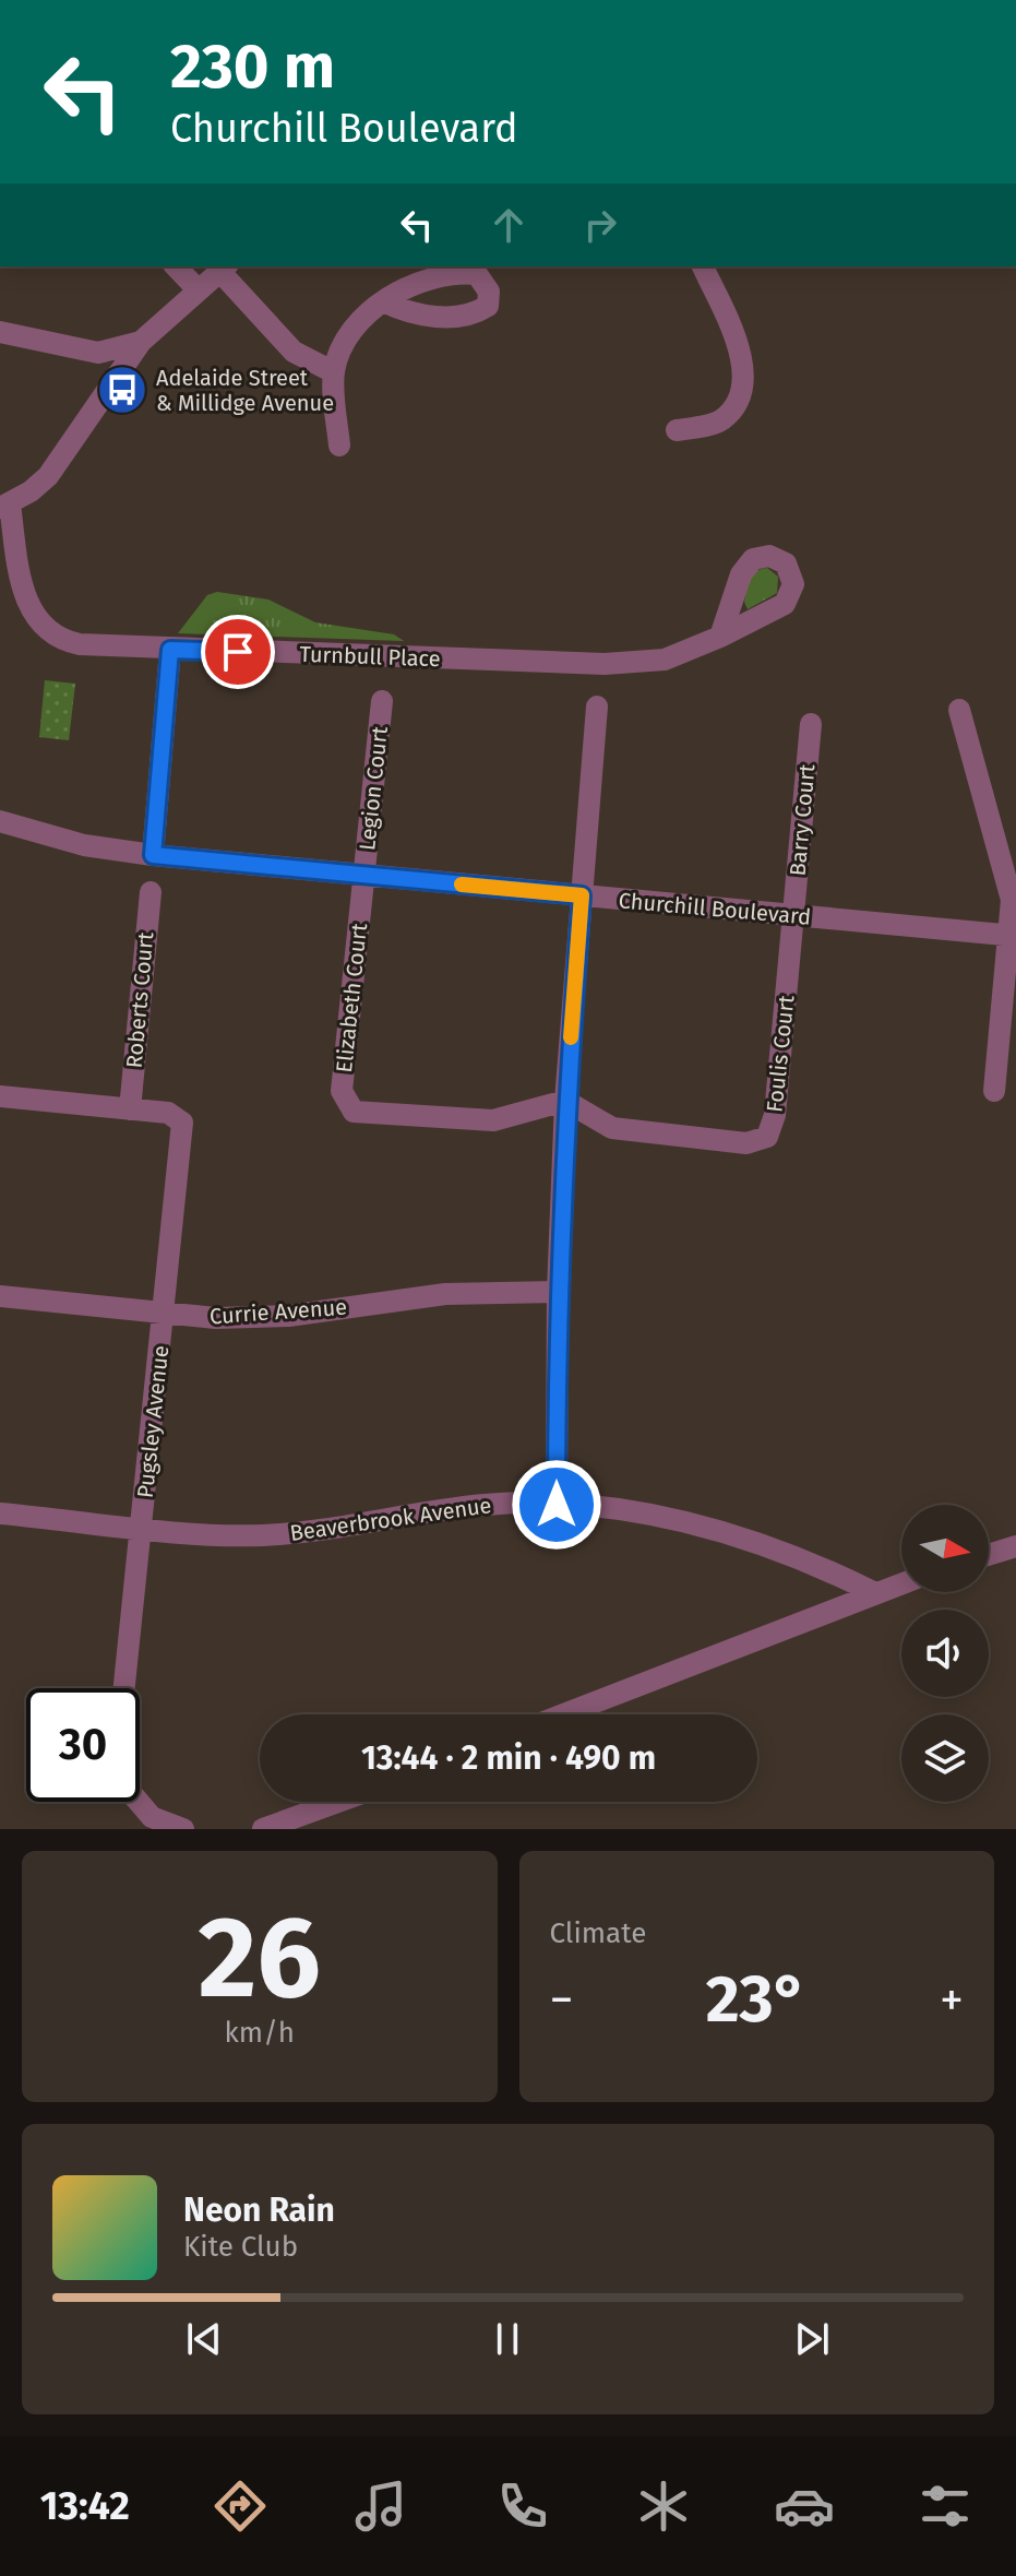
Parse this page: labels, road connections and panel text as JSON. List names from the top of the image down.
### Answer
{
  "streets": {
    "street": [
      "Turnbull Place",
      "Legion Court",
      "Barry Court",
      "Churchill Boulevard",
      "Elizabeth Court",
      "Roberts Court",
      "Foulis Court",
      "Currie Avenue",
      "Pugsley Avenue",
      "Beaverbrook Avenue"
    ]
  },
  "crossings": [
    ["Legion Court", "Churchill Boulevard"],
    ["Legion Court", "Elizabeth Court"],
    ["Barry Court", "Churchill Boulevard"],
    ["Barry Court", "Foulis Court"],
    ["Churchill Boulevard", "Elizabeth Court"],
    ["Churchill Boulevard", "Foulis Court"],
    ["Elizabeth Court", "Foulis Court"],
    ["Roberts Court", "Pugsley Avenue"],
    ["Currie Avenue", "Pugsley Avenue"],
    ["Pugsley Avenue", "Beaverbrook Avenue"]
  ],
  "places": {
    "bus stop": ["Adelaide Street & Millidge Avenue"]
  },
  "north": "right",
  "page": {
    "turn": ["230 m", "Churchill Boulevard"],
    "limit": "30",
    "trip": "13:44 · 2 min · 490 m",
    "tile": [
      ["26", "km/h"],
      "Climate"
    ],
    "heat": ["−", "23°", "+"],
    "song": ["Neon Rain", "Kite Club"],
    "tabs": "13:42"
  }
}
